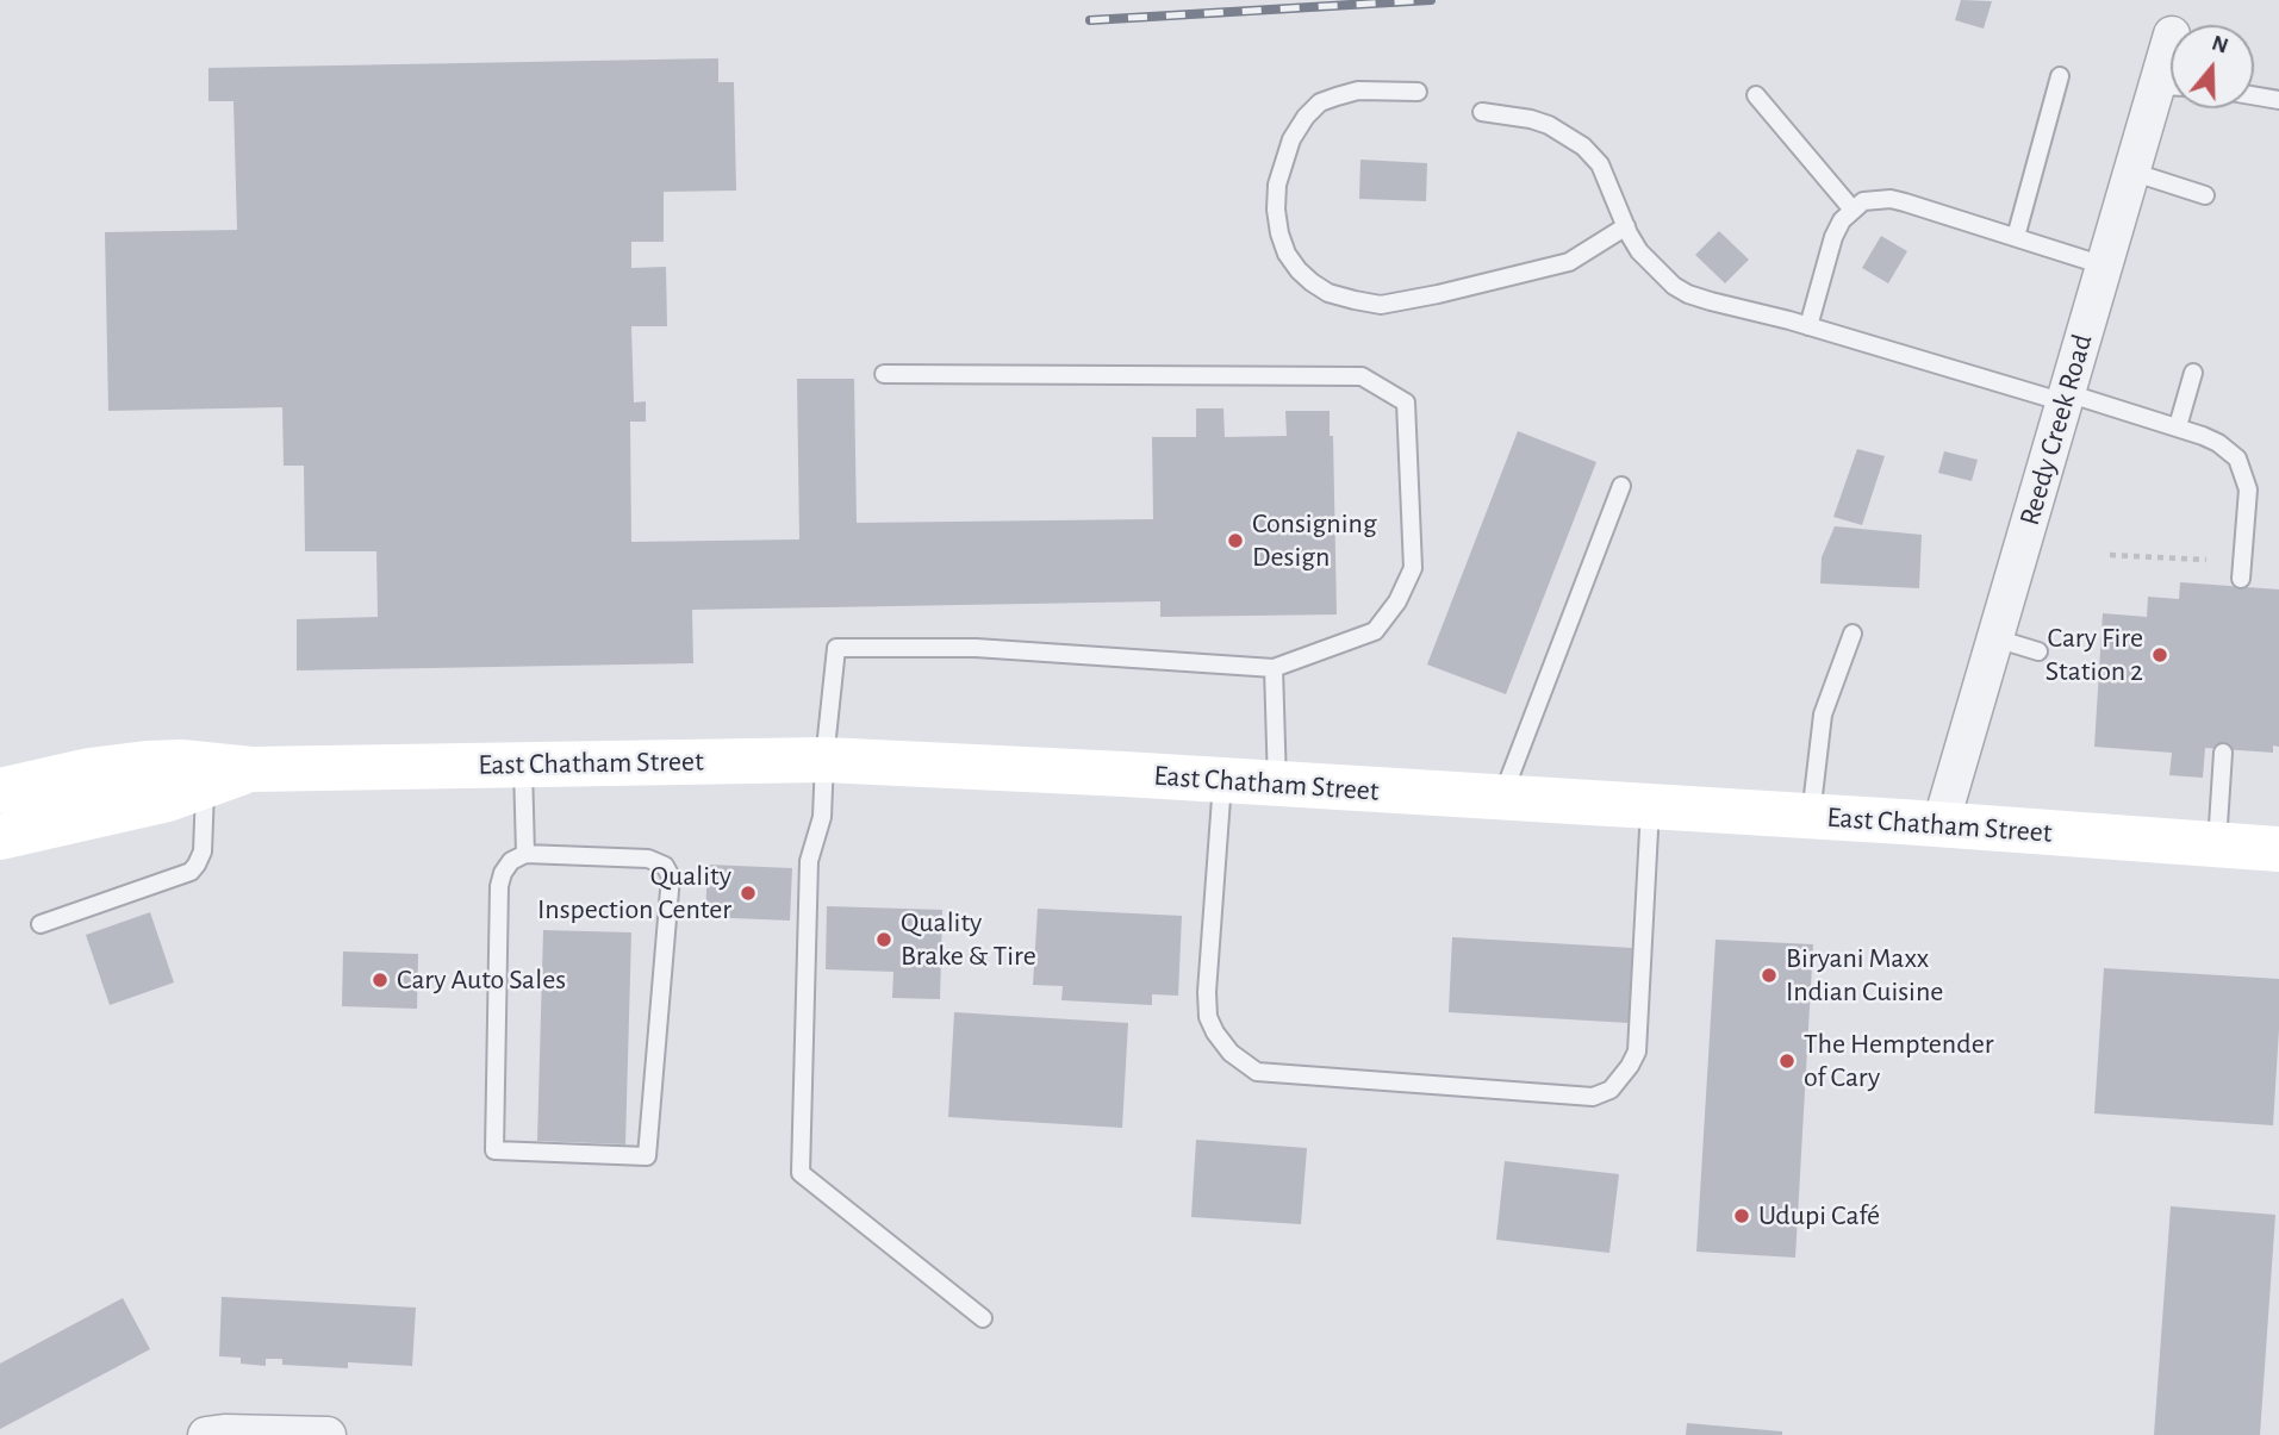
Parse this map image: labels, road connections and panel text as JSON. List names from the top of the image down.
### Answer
{
  "streets": {
    "main road": ["East Chatham Street"],
    "street": ["Reedy Creek Road"]
  },
  "crossings": [
    ["Reedy Creek Road", "East Chatham Street"]
  ],
  "places": [
    "Consigning Design",
    "Cary Fire Station 2",
    "Quality Inspection Center",
    "Quality Brake & Tire",
    "Biryani Maxx Indian Cuisine",
    "Cary Auto Sales",
    "The Hemptender of Cary",
    "Udupi Café"
  ],
  "north": "top"
}
